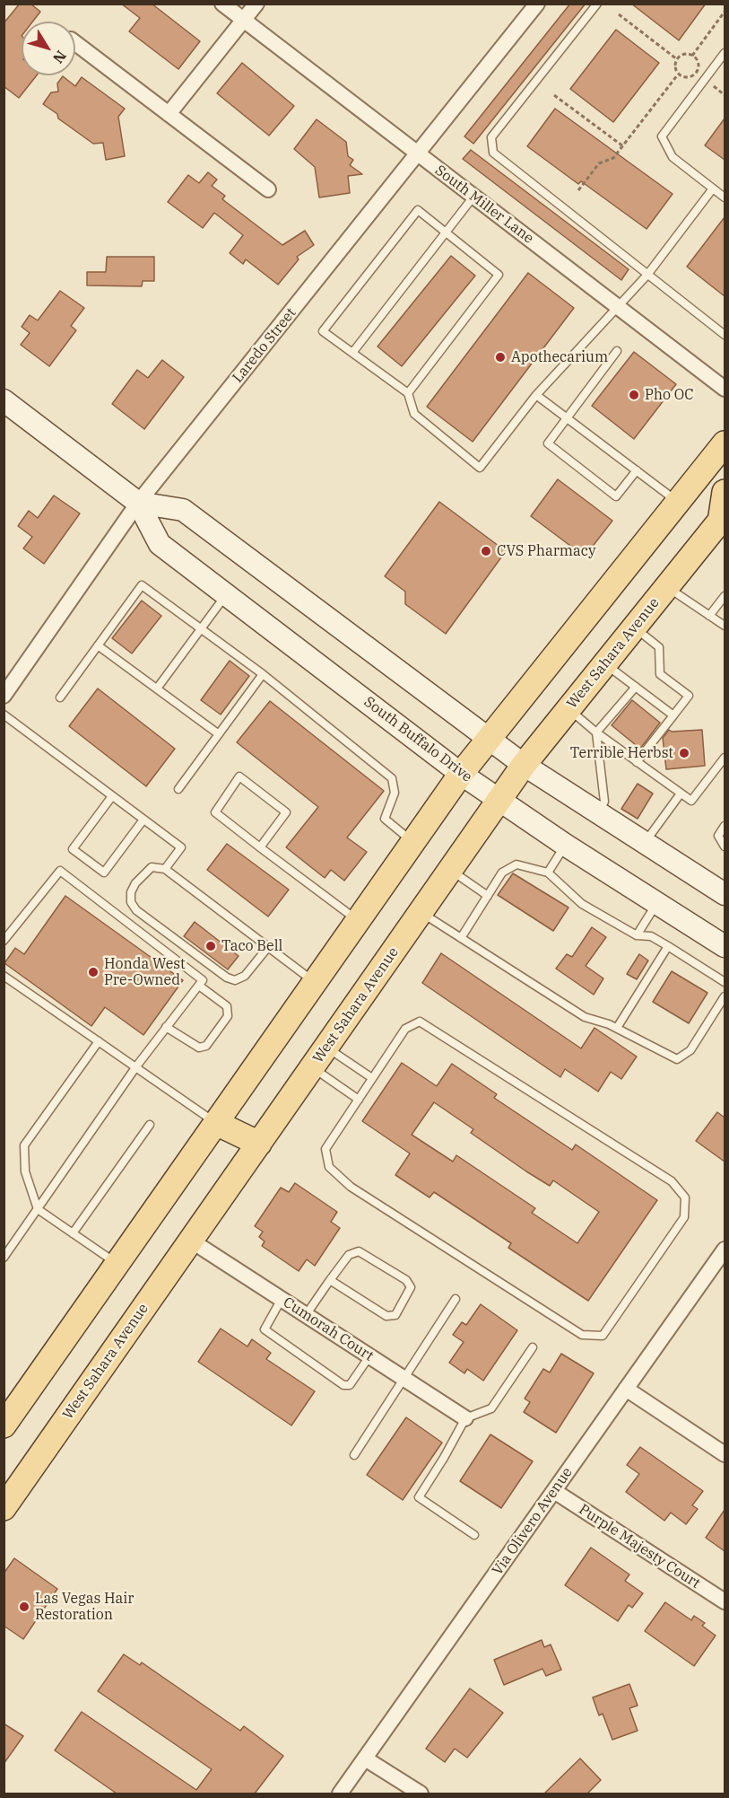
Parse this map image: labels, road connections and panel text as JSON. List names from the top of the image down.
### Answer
{
  "streets": {
    "main road": ["West Sahara Avenue", "South Buffalo Drive"],
    "street": [
      "South Miller Lane",
      "Laredo Street",
      "Cumorah Court",
      "Via Olivero Avenue",
      "Purple Majesty Court"
    ]
  },
  "crossings": [
    ["South Miller Lane", "Laredo Street"],
    ["Laredo Street", "South Buffalo Drive"],
    ["West Sahara Avenue", "South Buffalo Drive"],
    ["West Sahara Avenue", "Cumorah Court"],
    ["Via Olivero Avenue", "Purple Majesty Court"]
  ],
  "places": [
    "Apothecarium",
    "Pho OC",
    "CVS Pharmacy",
    "Terrible Herbst",
    "Taco Bell",
    "Honda West Pre-Owned",
    "Las Vegas Hair Restoration"
  ],
  "north": "bottom right"
}
